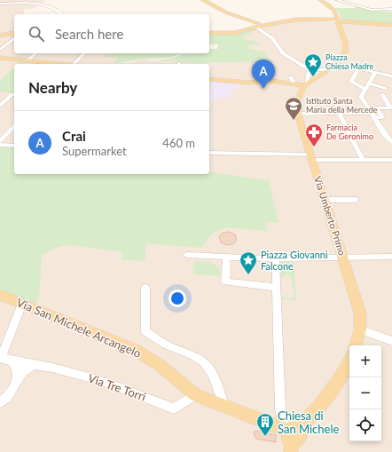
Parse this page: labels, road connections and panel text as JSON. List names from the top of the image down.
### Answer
{
  "streets": {
    "main road": ["Via Umberto Primo", "Via San Michele Arcangelo"],
    "street": ["Via Tre Torri"]
  },
  "crossings": [
    ["Via San Michele Arcangelo", "Via Tre Torri"]
  ],
  "places": {
    "place": ["Piazza Chiesa Madre", "Piazza Giovanni Falcone"],
    "school or university": ["Istituto Santa Maria della Mercede"],
    "pharmacy": ["Farmacia De Geronimo"],
    "building": ["Chiesa di San Michele"]
  },
  "page": {
    "search": "Search here",
    "pins": "A",
    "heading": "Nearby",
    "list": [
      {
        "mark": "A",
        "name": "Crai",
        "note": "Supermarket",
        "value": "460 m"
      }
    ],
    "map_buttons": ["+", "−"]
  }
}
